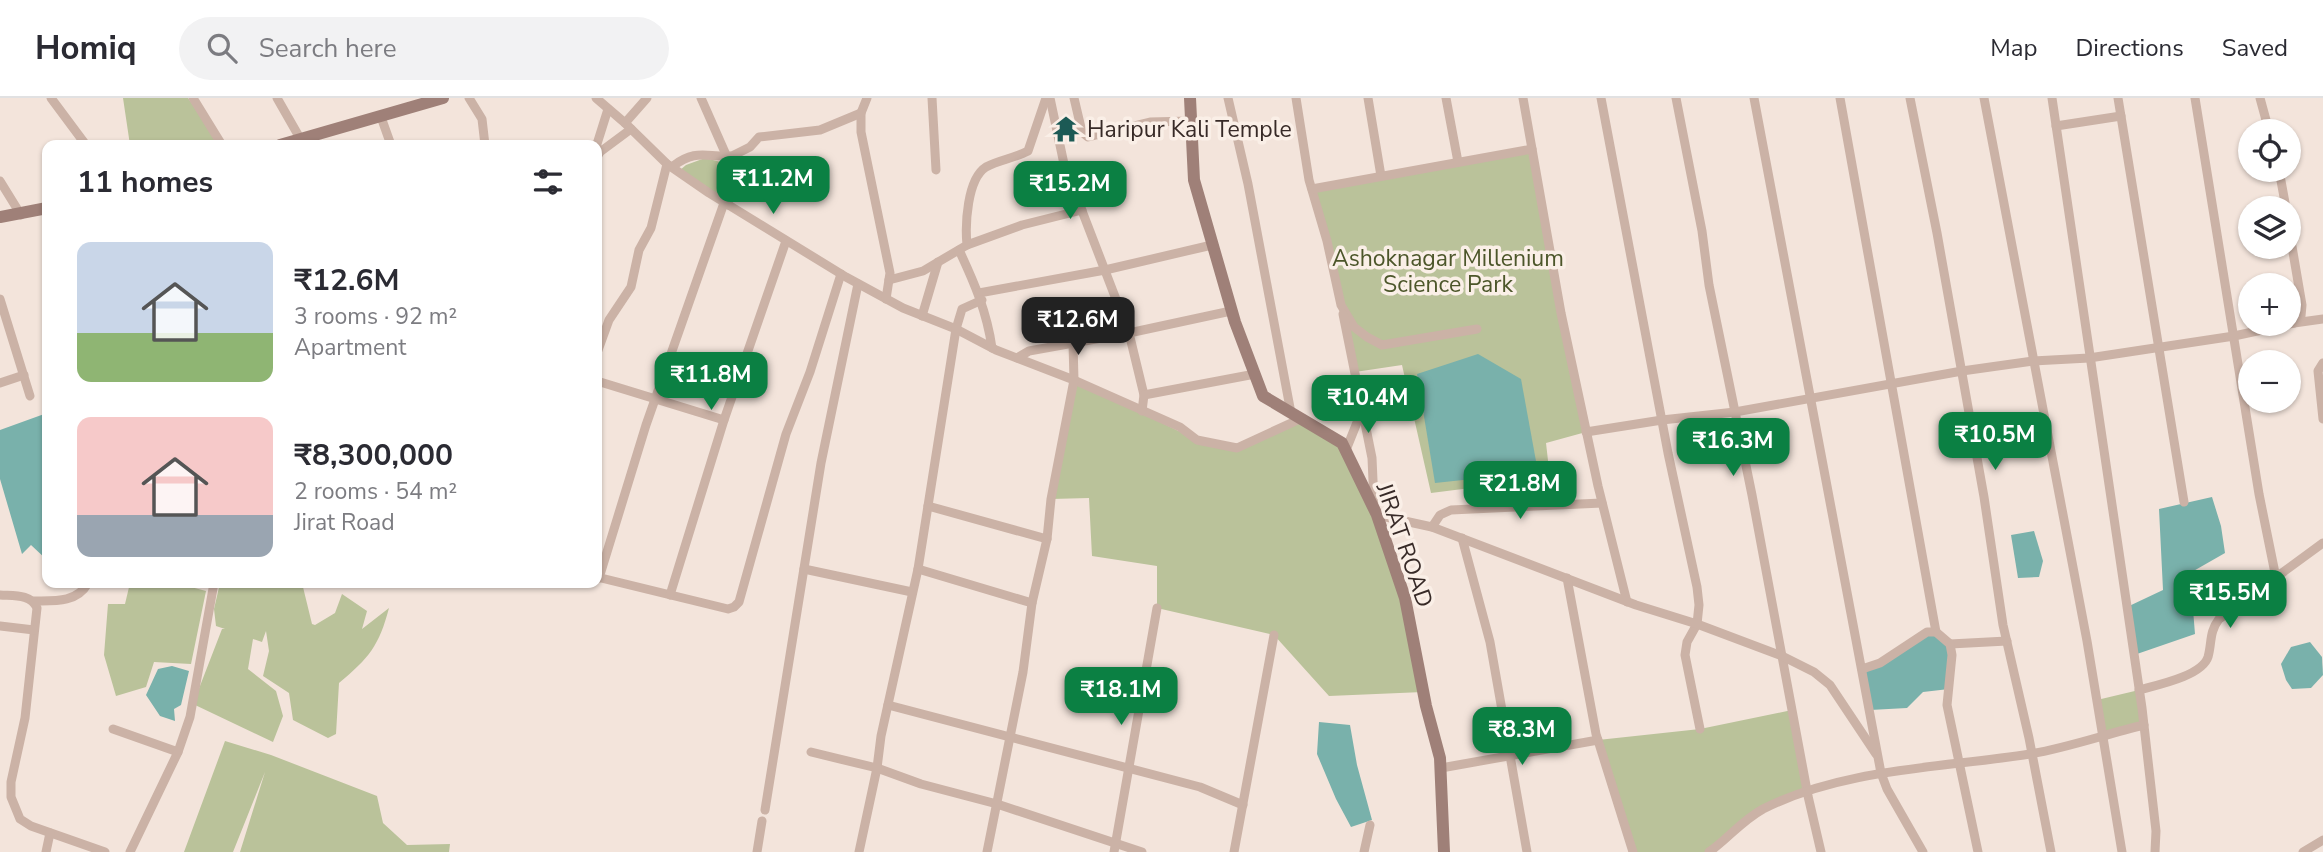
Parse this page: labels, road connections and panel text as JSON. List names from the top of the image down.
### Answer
{
  "streets": {
    "main road": ["JIRAT ROAD"]
  },
  "parks": ["Ashoknagar Millenium Science Park"],
  "places": {
    "temple": ["Haripur Kali Temple"]
  },
  "page": {
    "header": "Homiq",
    "search": "Search here",
    "nav": ["Map", "Directions", "Saved"],
    "map_buttons": ["+", "−"],
    "heading": "11 homes",
    "price": [
      "₹11.2M",
      "₹15.2M",
      "₹12.6M",
      "₹11.8M",
      "₹10.4M",
      "₹10.5M",
      "₹16.3M",
      "₹21.8M",
      "₹15.5M",
      "₹18.1M",
      "₹8.3M"
    ],
    "list": [
      {
        "name": "₹12.6M",
        "note": "3 rooms · 92 m² · Apartment"
      },
      {
        "name": "₹8,300,000",
        "note": "2 rooms · 54 m² · Jirat Road"
      }
    ]
  }
}
